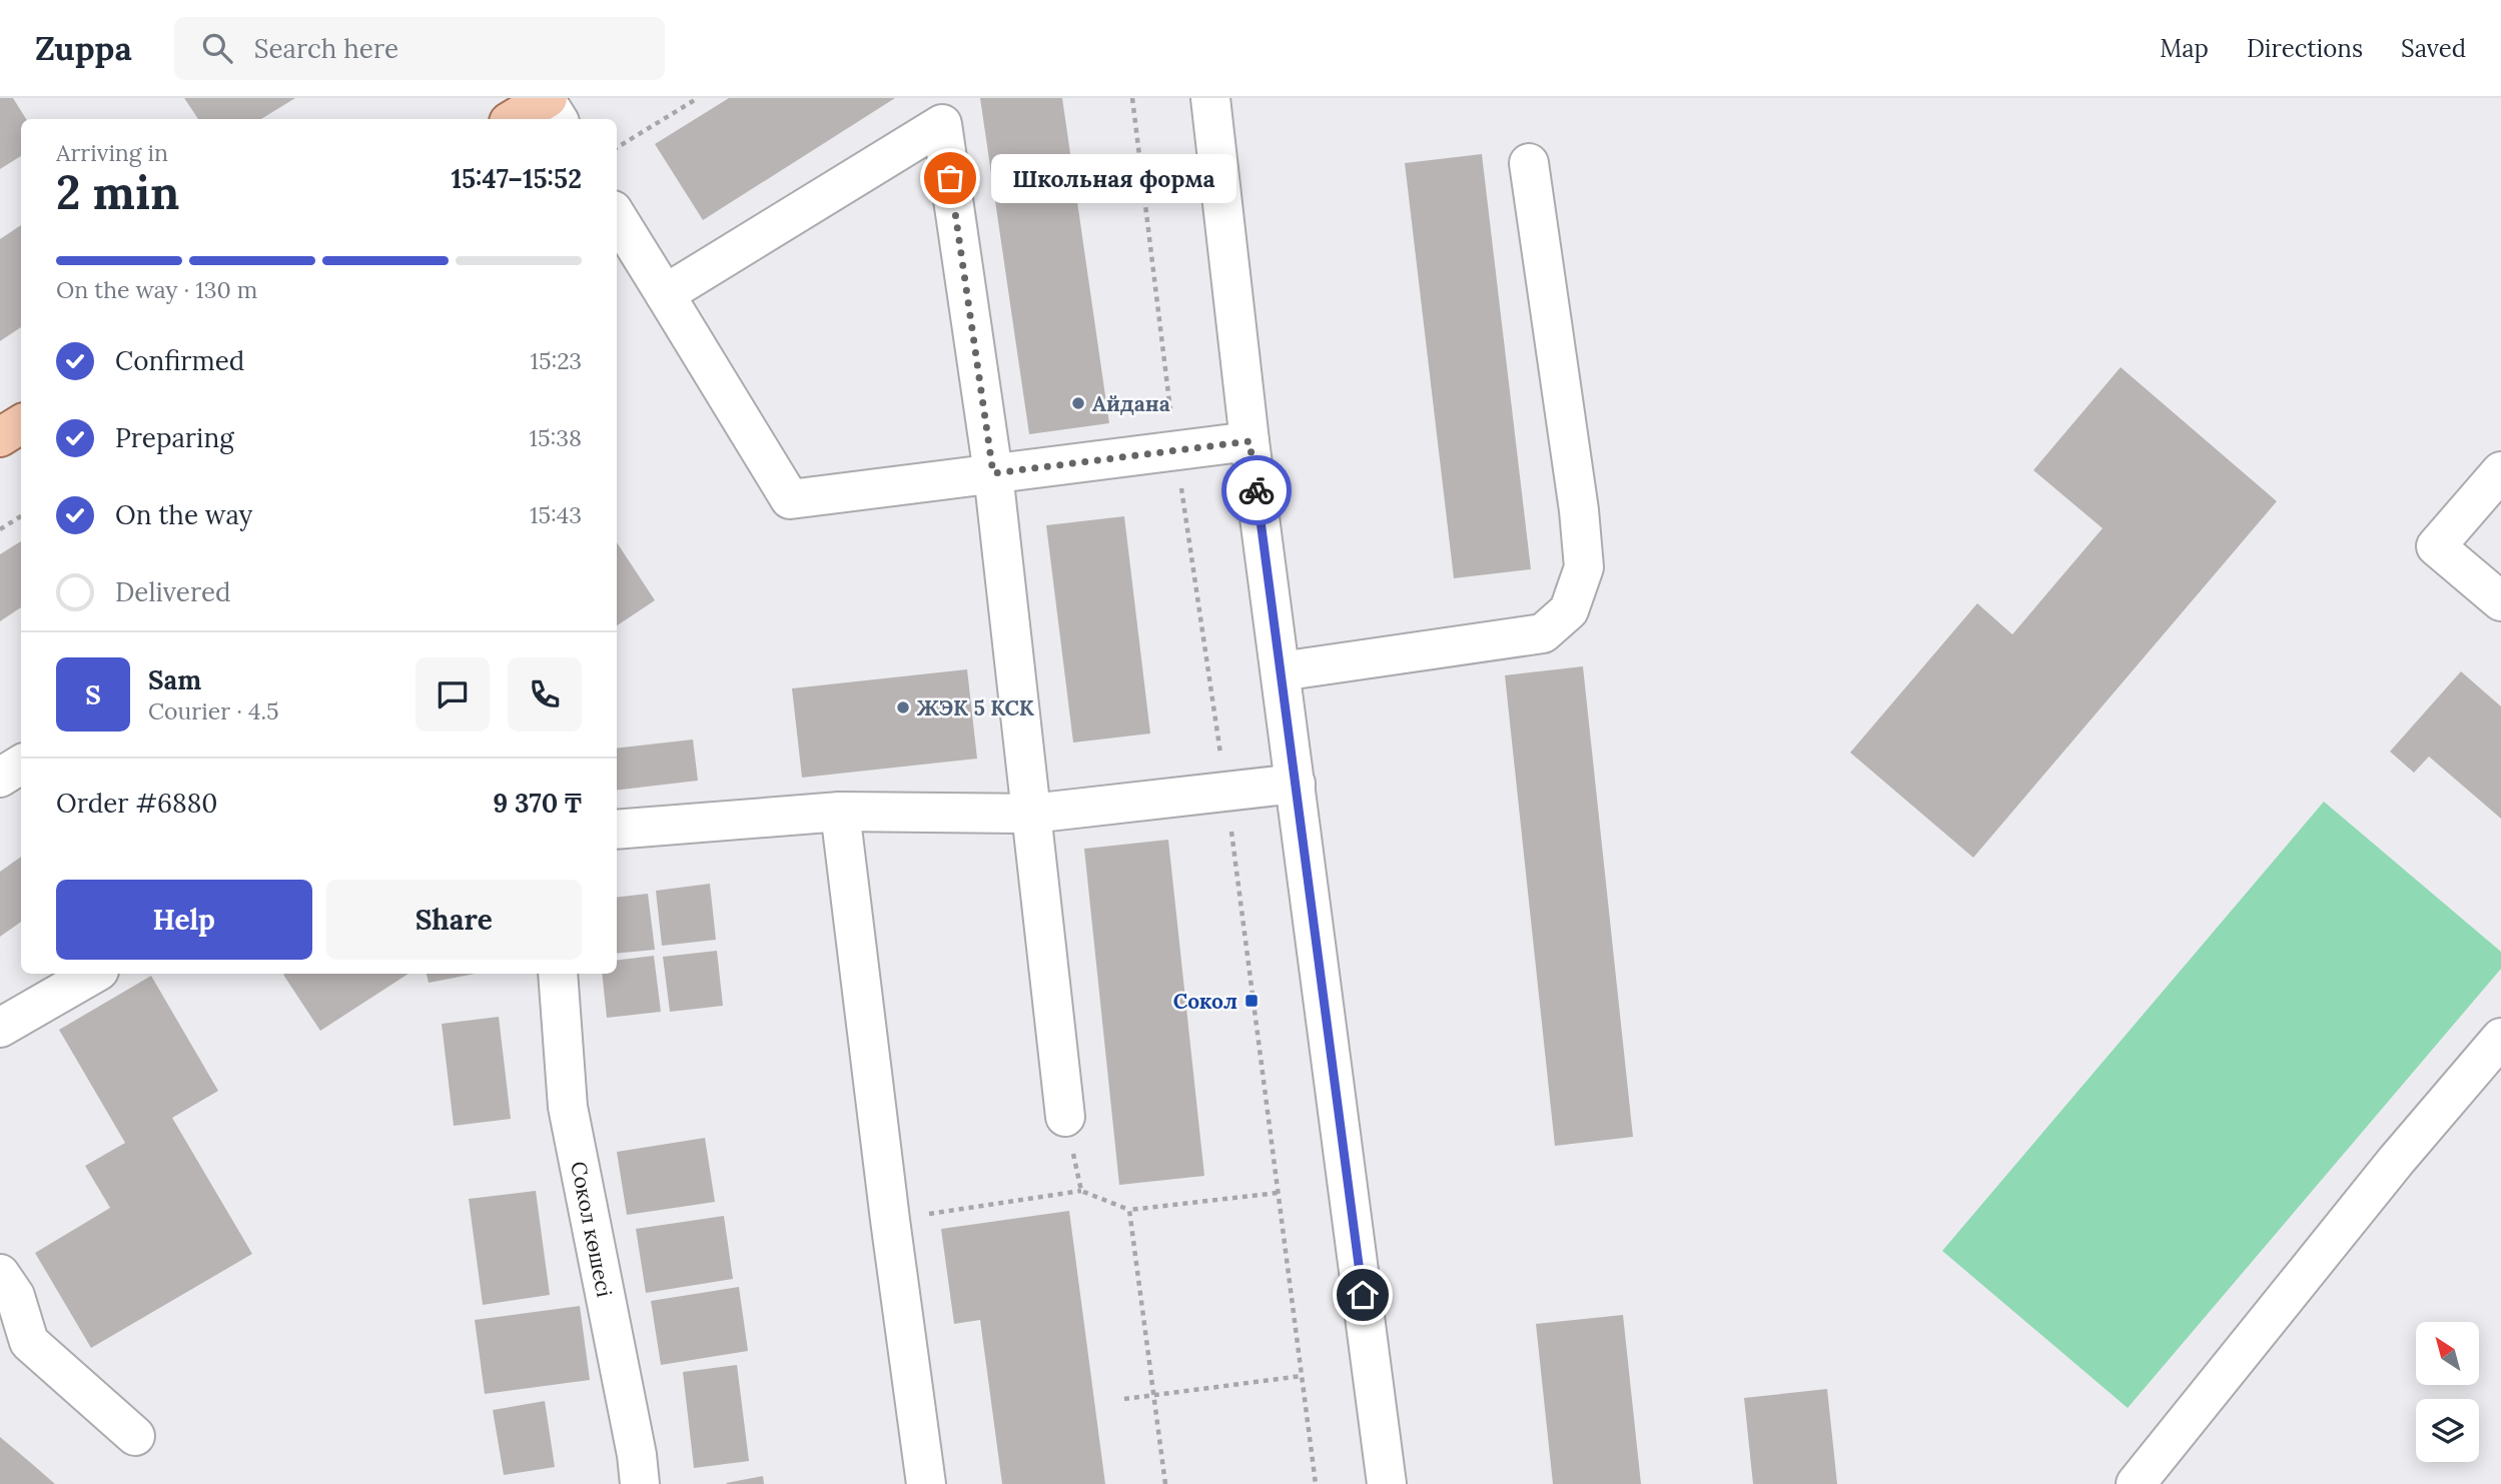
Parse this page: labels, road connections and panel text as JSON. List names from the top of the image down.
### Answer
{
  "streets": {
    "street": ["Сокол көшесі"]
  },
  "places": {
    "other": ["Школьная форма", "Айдана", "ЖЭК 5 КСК"],
    "transit": ["Сокол"]
  },
  "north": "top left",
  "page": {
    "header": "Zuppa",
    "search": "Search here",
    "nav": ["Map", "Directions", "Saved"],
    "heading": ["2 min", "Arriving in", "15:47–15:52"],
    "panel": [
      "Sam",
      "Courier · 4.5",
      "Order #6880",
      "9 370 ₸"
    ],
    "bubble": "Школьная форма",
    "bar": "On the way · 130 m",
    "list": [
      ["Confirmed", "15:23"],
      ["Preparing", "15:38"],
      ["On the way", "15:43"],
      "Delivered"
    ],
    "round": "S",
    "buttons": ["Help", "Share"]
  }
}
